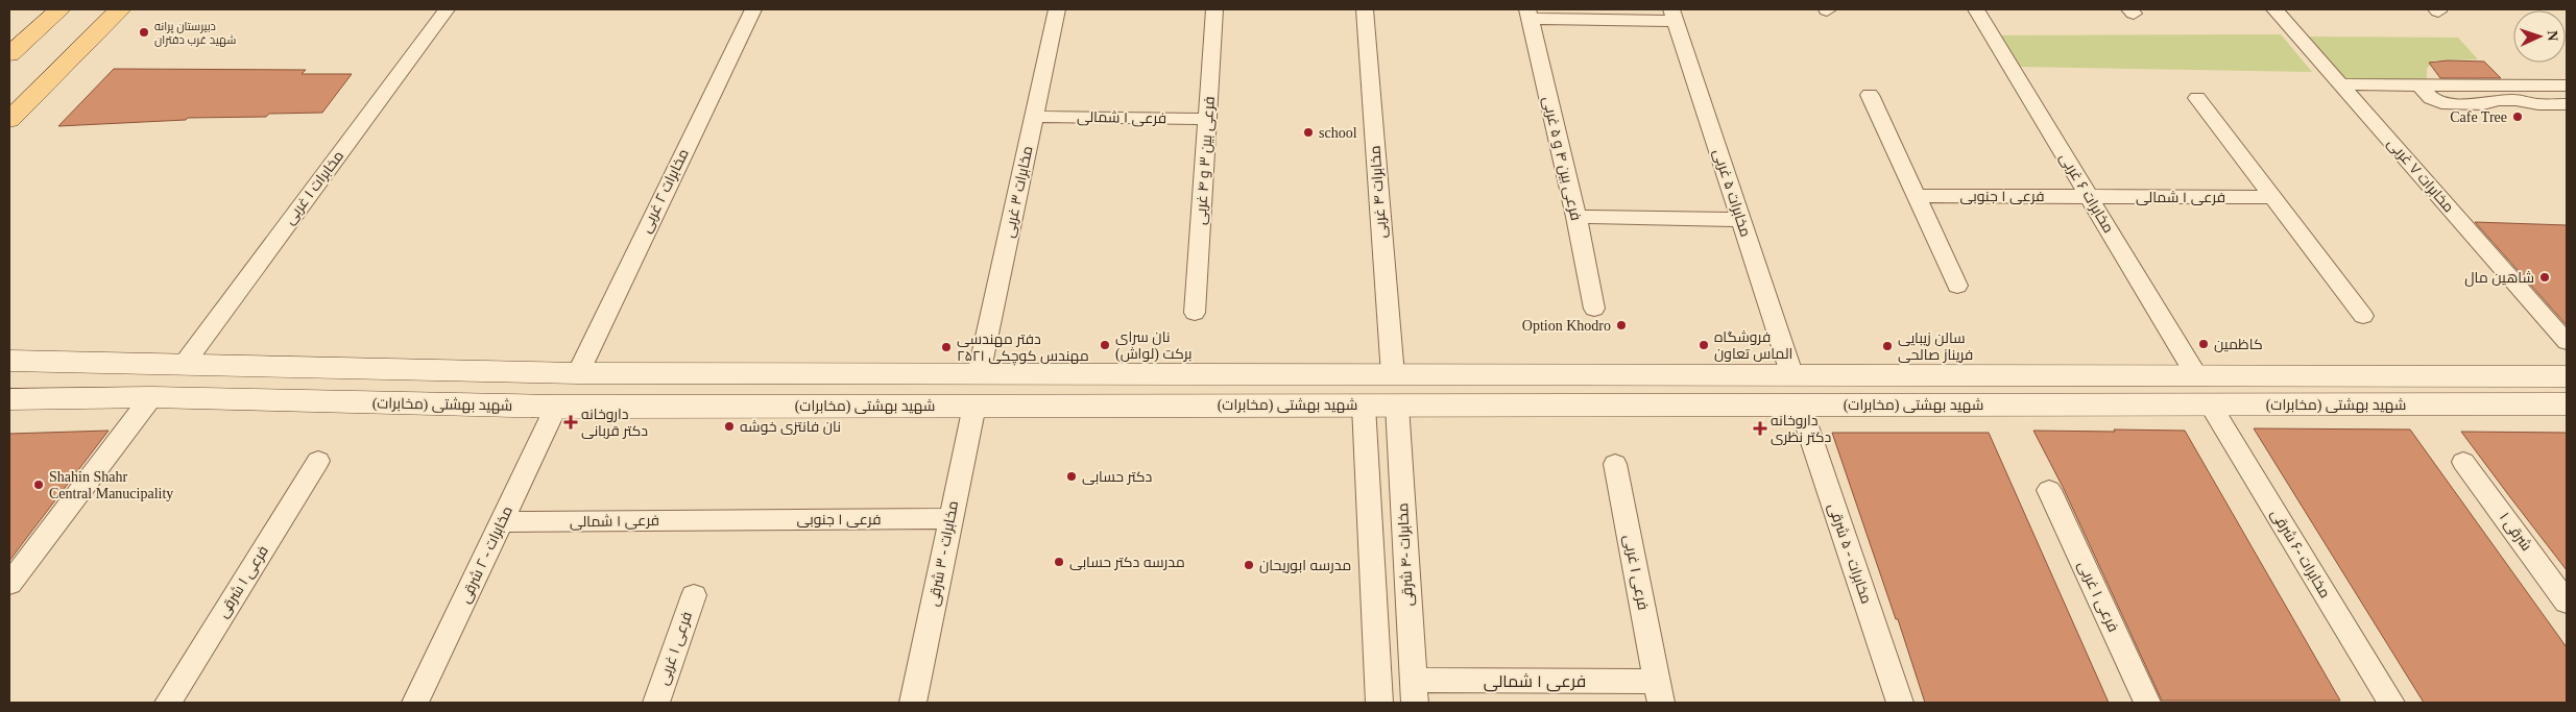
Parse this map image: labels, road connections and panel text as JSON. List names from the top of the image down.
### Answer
{
  "streets": {
    "main road": ["شهید بهشتی (مخابرات)"],
    "street": [
      "فرعی ۱ شمالی",
      "فرعی بین ۴ و ۵ غربی",
      "فرعی بین ۳ و ۴ غربی",
      "مخابرات ۷ غربی",
      "مخابرات ۱ غربی",
      "مخابرات ۲ غربی",
      "مخابرات ۳ غربی",
      "مخابرات ۴ غربی",
      "مخابرات ۵ غربی",
      "مخابرات ۶ غربی",
      "فرعی ۱ جنوبی",
      "شرقی ۱",
      "مخابرات - ۳ شرقی",
      "مخابرات - ۵ شرقی",
      "مخابرات -۶ شرقی",
      "مخابرات - ۲ شرقی",
      "مخابرات -۴ شرقی",
      "فرعی ۱ غربی",
      "فرعی ۱ شرقی"
    ]
  },
  "crossings": [
    ["فرعی ۱ شمالی", "فرعی بین ۳ و ۴ غربی"],
    ["فرعی ۱ شمالی", "مخابرات ۳ غربی"],
    ["فرعی ۱ شمالی", "مخابرات ۶ غربی"],
    ["فرعی ۱ شمالی", "فرعی ۱ جنوبی"],
    ["فرعی ۱ شمالی", "مخابرات - ۲ شرقی"],
    ["فرعی ۱ شمالی", "مخابرات -۴ شرقی"],
    ["فرعی ۱ شمالی", "فرعی ۱ غربی"],
    ["مخابرات ۱ غربی", "شهید بهشتی (مخابرات)"],
    ["مخابرات ۲ غربی", "شهید بهشتی (مخابرات)"],
    ["مخابرات ۳ غربی", "شهید بهشتی (مخابرات)"],
    ["مخابرات ۴ غربی", "شهید بهشتی (مخابرات)"],
    ["مخابرات ۵ غربی", "شهید بهشتی (مخابرات)"],
    ["مخابرات ۶ غربی", "فرعی ۱ جنوبی"],
    ["مخابرات ۶ غربی", "شهید بهشتی (مخابرات)"],
    ["فرعی ۱ جنوبی", "مخابرات - ۳ شرقی"],
    ["شهید بهشتی (مخابرات)", "مخابرات - ۳ شرقی"],
    ["شهید بهشتی (مخابرات)", "مخابرات - ۵ شرقی"],
    ["شهید بهشتی (مخابرات)", "مخابرات -۶ شرقی"],
    ["شهید بهشتی (مخابرات)", "مخابرات - ۲ شرقی"],
    ["شهید بهشتی (مخابرات)", "مخابرات -۴ شرقی"]
  ],
  "places": {
    "other": [
      "دبیرستان پرانه شهید غرب دفتران",
      "Cafe Tree",
      "school",
      "شاهین مال",
      "Option Khodro",
      "کاظمین",
      "نان سرای برکت (لواش)",
      "فروشگاه الماس تعاون",
      "سالن زیبایی فریناز صالحی",
      "دفتر مهندسی ۲۵۲۱ مهندس کوچکی",
      "نان فانتزی خوشه",
      "دکتر حسابی",
      "Shahin Shahr Central Manucipality",
      "مدرسه دکتر حسابی",
      "مدرسه ابوریحان"
    ],
    "health": ["داروخانه دکتر قربانی", "داروخانه دکتر نظری"]
  },
  "north": "right"
}
